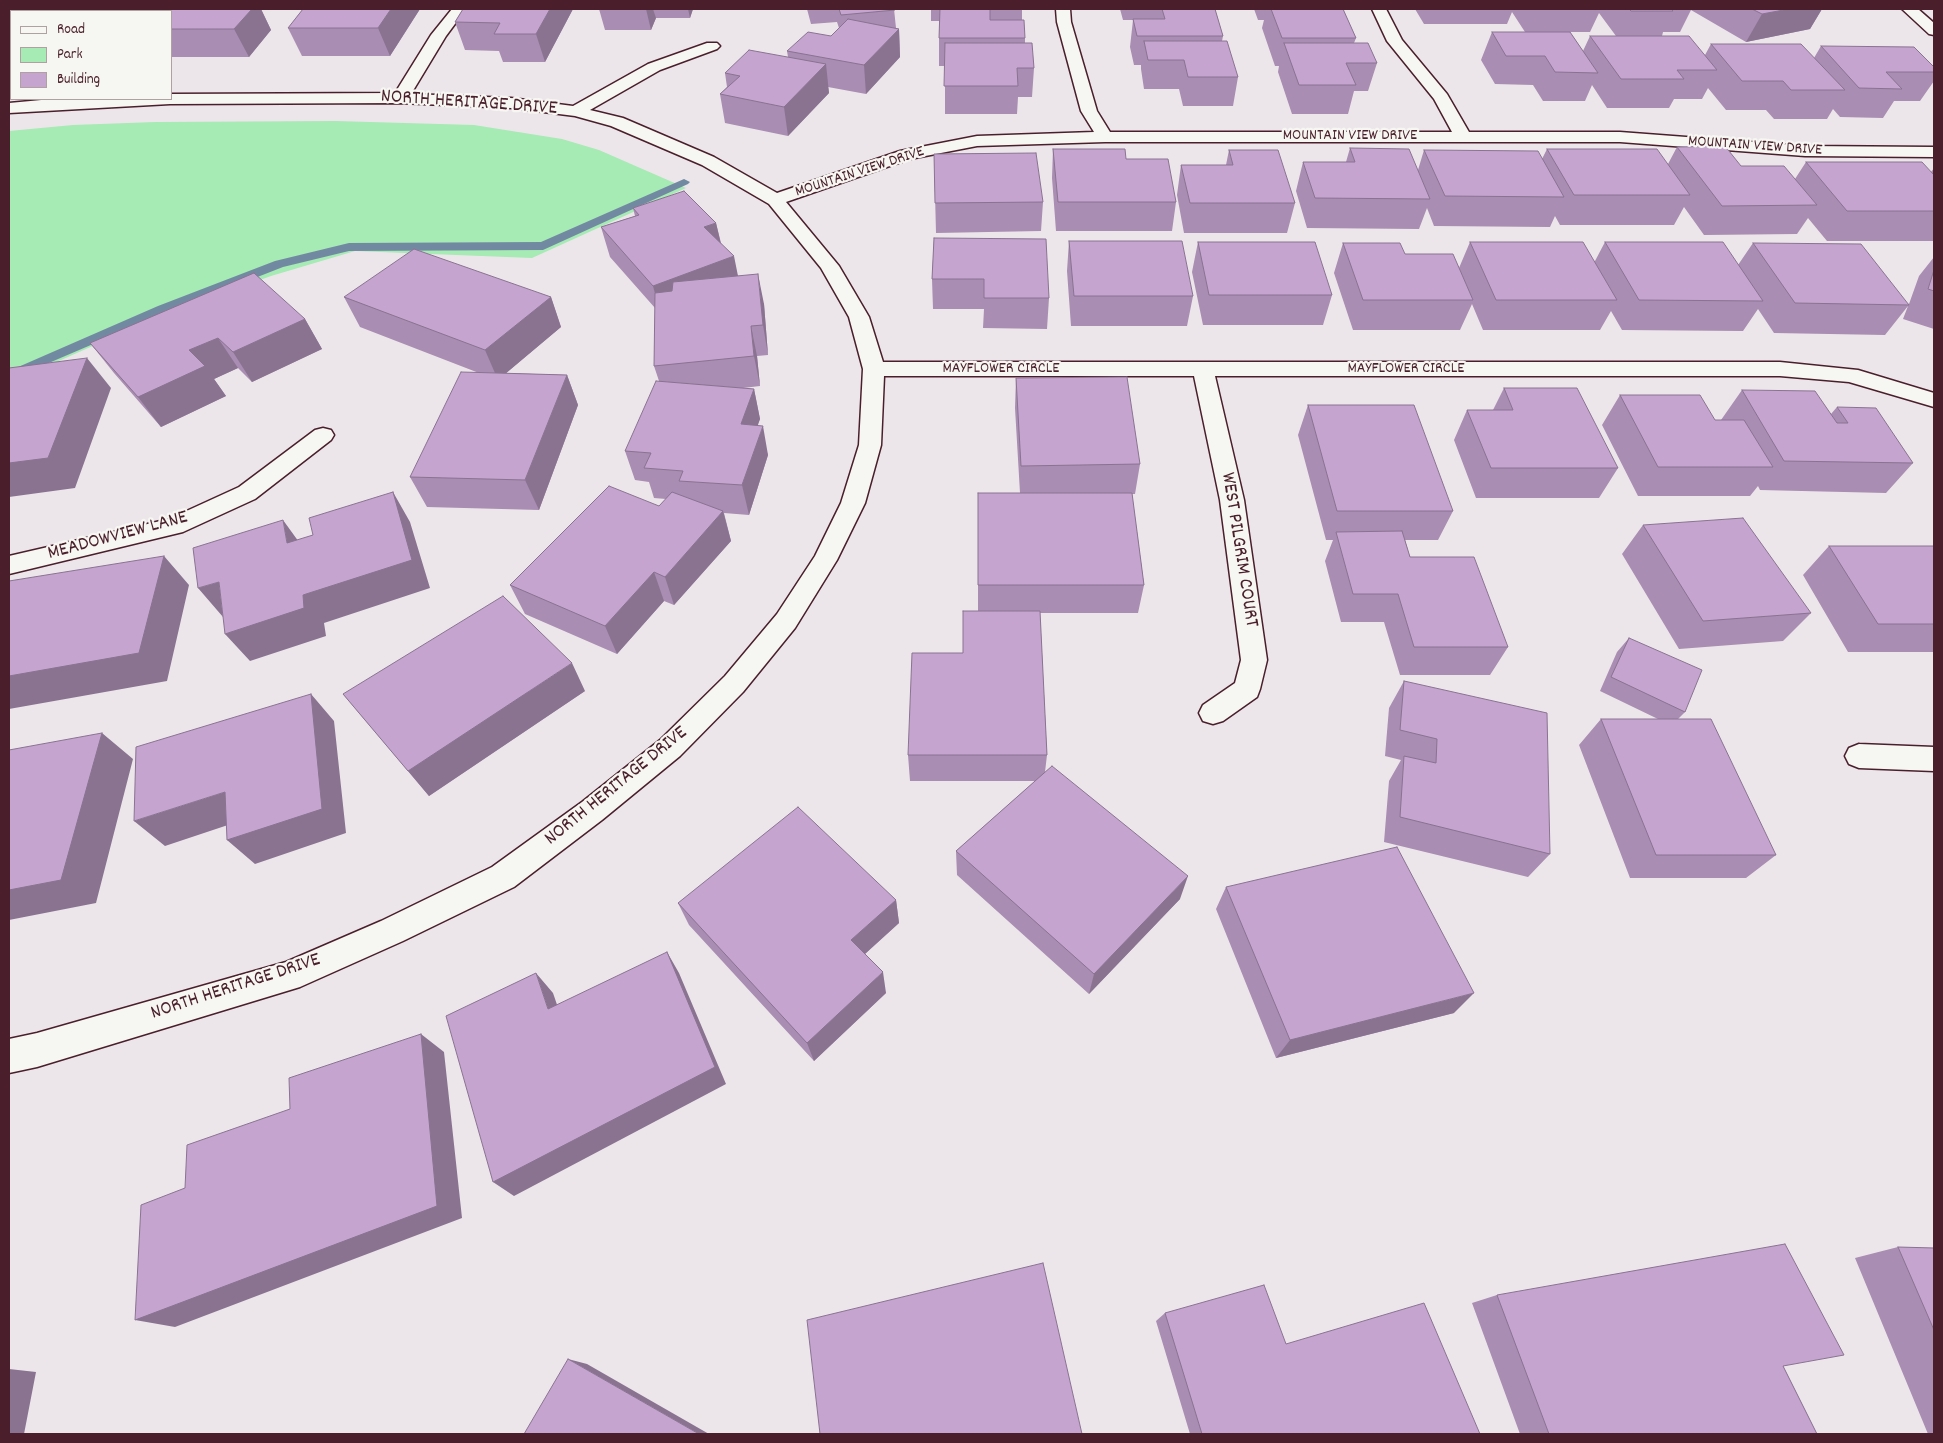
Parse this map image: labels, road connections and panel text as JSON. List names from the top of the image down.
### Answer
{
  "streets": {
    "street": [
      "NORTH HERITAGE DRIVE",
      "MOUNTAIN VIEW DRIVE",
      "MAYFLOWER CIRCLE",
      "MEADOWVIEW LANE",
      "WEST PILGRIM COURT"
    ]
  },
  "crossings": [
    ["NORTH HERITAGE DRIVE", "MOUNTAIN VIEW DRIVE"],
    ["NORTH HERITAGE DRIVE", "MAYFLOWER CIRCLE"],
    ["MAYFLOWER CIRCLE", "WEST PILGRIM COURT"]
  ],
  "legend": ["Road", "Park", "Building"]
}
